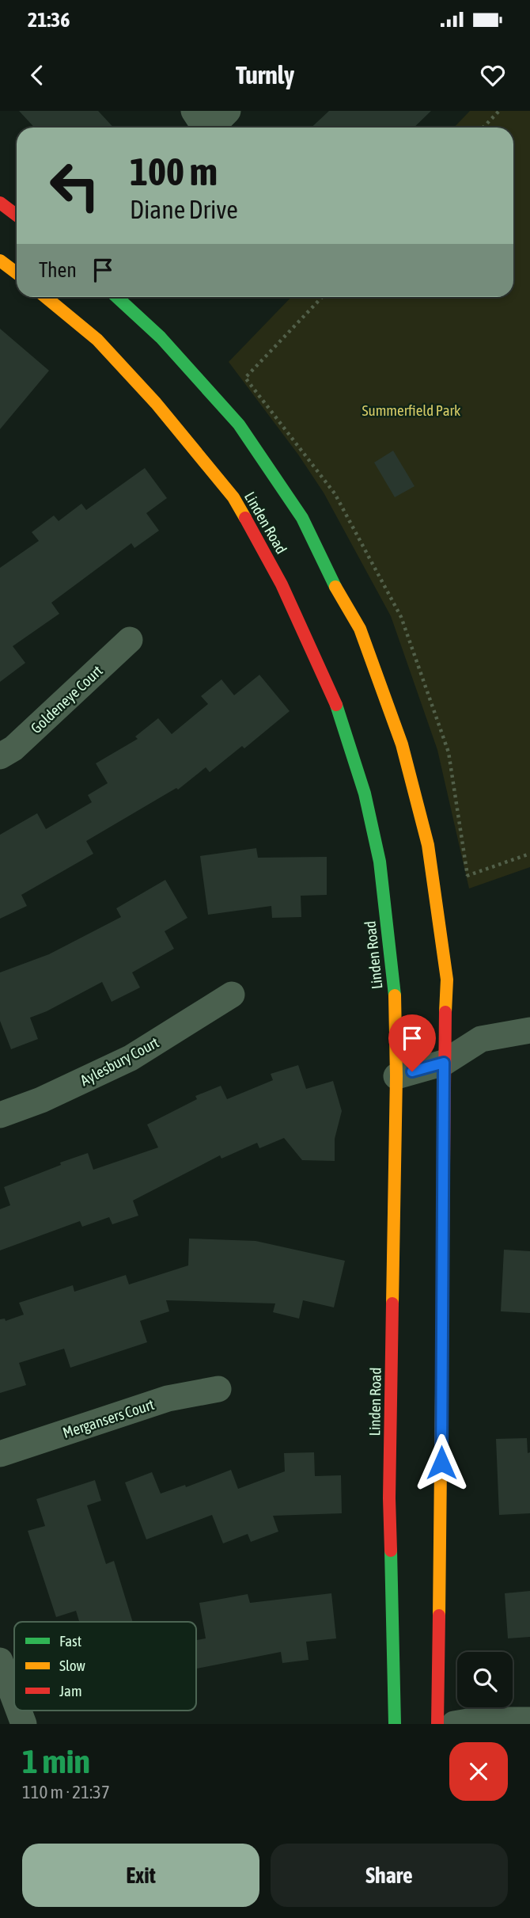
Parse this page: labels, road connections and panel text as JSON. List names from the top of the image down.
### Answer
{
  "streets": {
    "street": [
      "Linden Road",
      "Goldeneye Court",
      "Aylesbury Court",
      "Mergansers Court"
    ]
  },
  "parks": ["Summerfield Park"],
  "legend": ["Fast", "Slow", "Jam"],
  "page": {
    "status": "21:36",
    "header": "Turnly",
    "turn": ["100 m", "Diane Drive"],
    "then": "Then",
    "heading": ["1 min", "110 m · 21:37"],
    "buttons": ["Exit", "Share"]
  }
}
